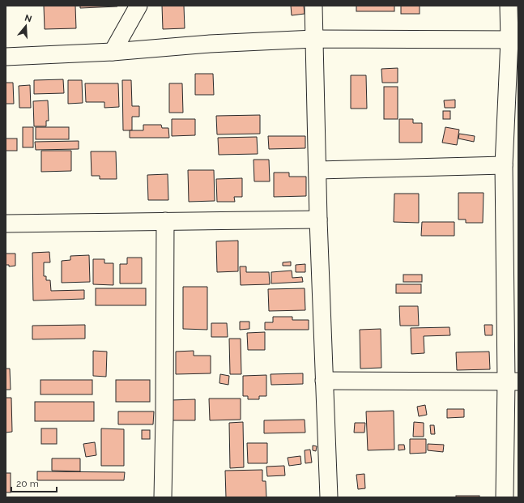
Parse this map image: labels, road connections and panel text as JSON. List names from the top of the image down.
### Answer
{
  "scale_bar": "20 m",
  "north": "top"
}
